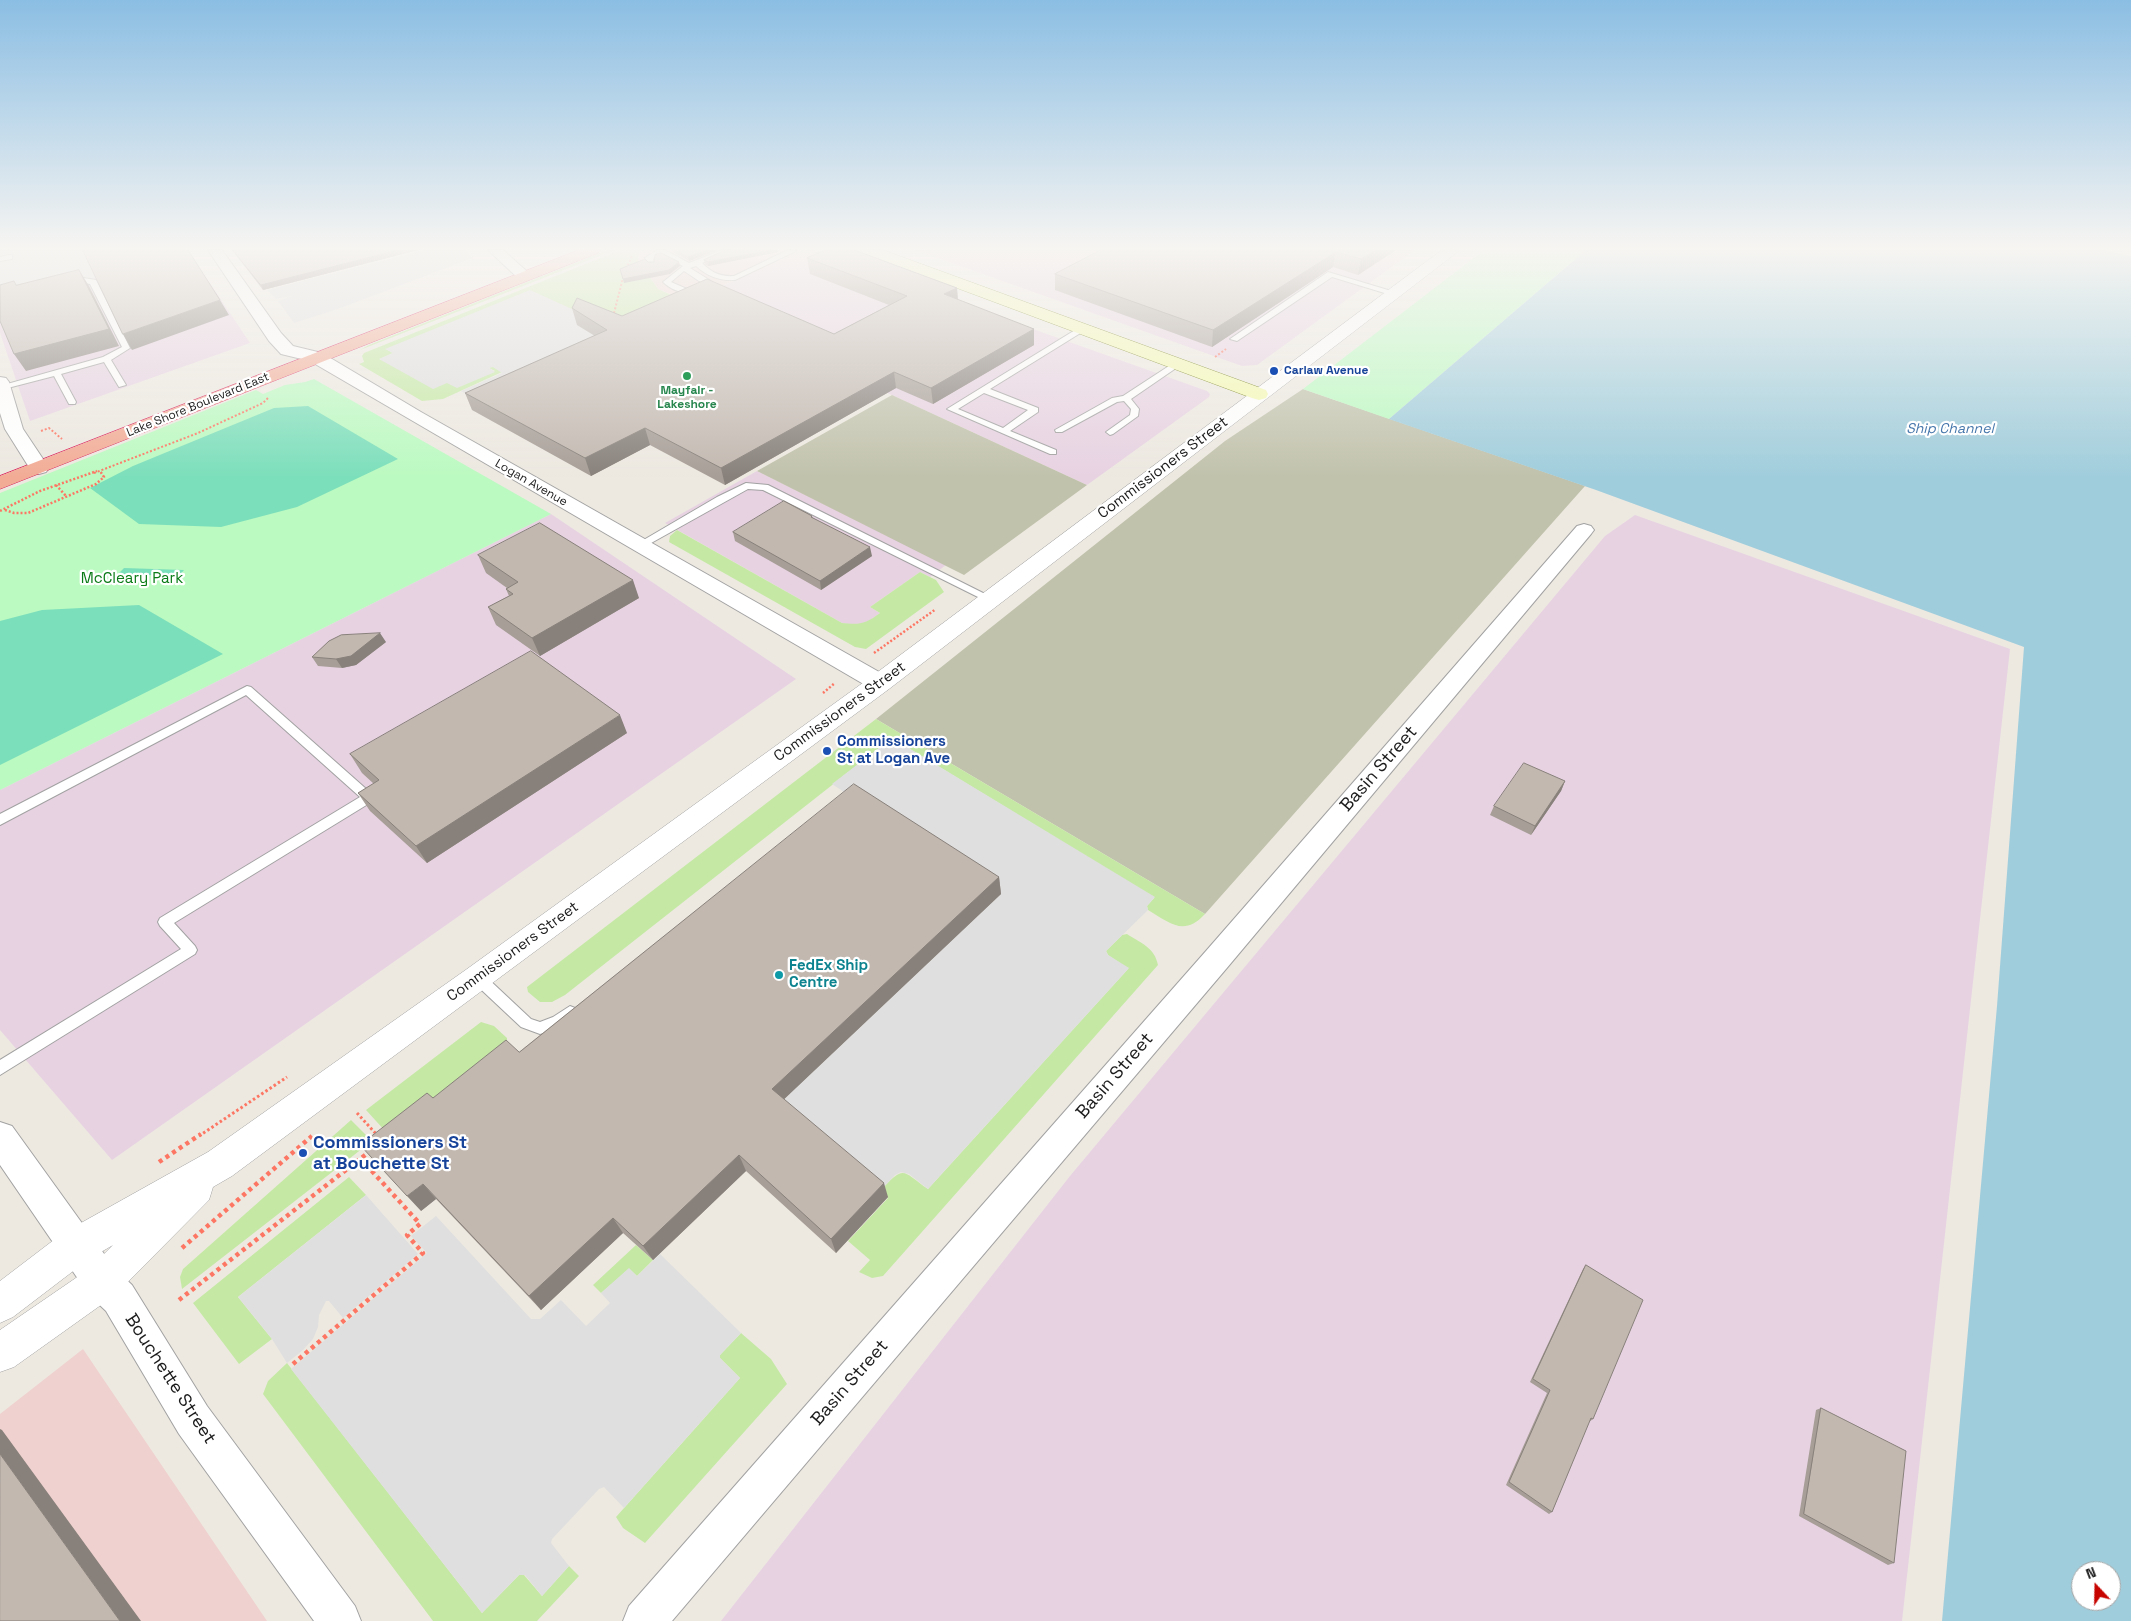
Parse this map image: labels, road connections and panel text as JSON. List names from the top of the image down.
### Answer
{
  "streets": {
    "highway": ["Lake Shore Boulevard East"],
    "street": [
      "Commissioners Street",
      "Logan Avenue",
      "Basin Street",
      "Bouchette Street"
    ]
  },
  "crossings": [
    ["Lake Shore Boulevard East", "Logan Avenue"],
    ["Commissioners Street", "Logan Avenue"],
    ["Commissioners Street", "Bouchette Street"]
  ],
  "water": ["Ship Channel"],
  "parks": ["McCleary Park"],
  "places": [
    "Carlaw Avenue",
    "Mayfair - Lakeshore",
    "Commissioners St at Logan Ave",
    "FedEx Ship Centre",
    "Commissioners St at Bouchette St"
  ],
  "north": "top"
}
